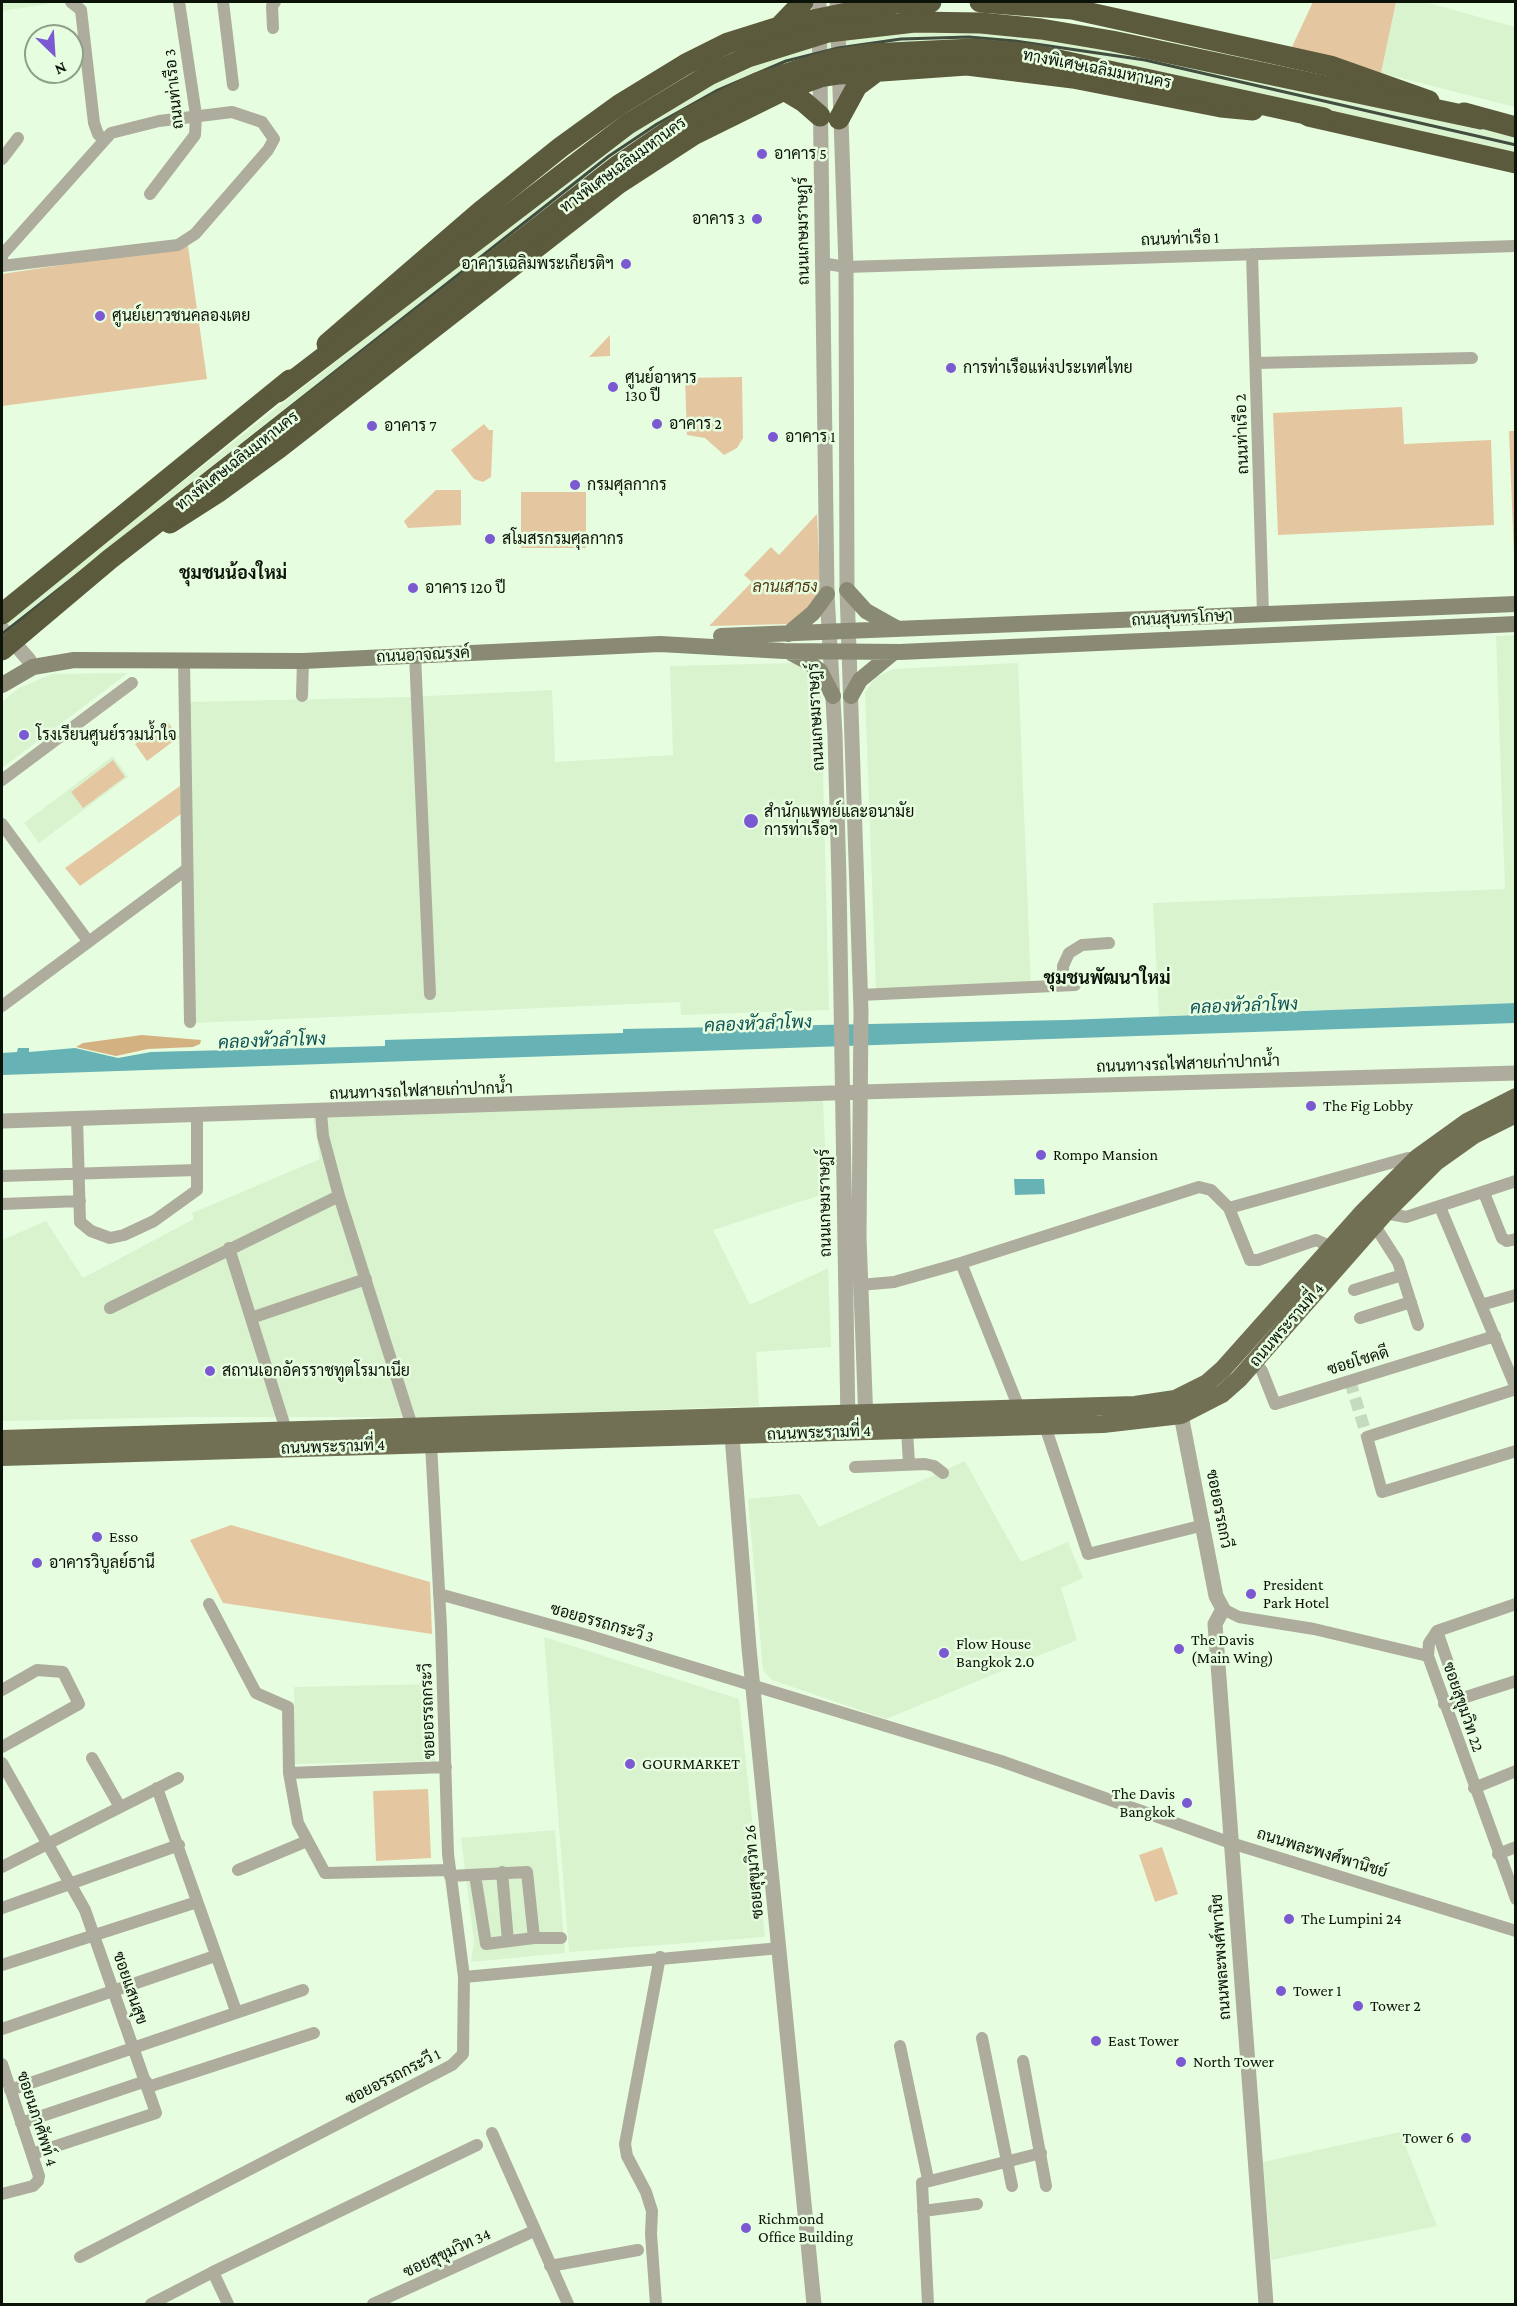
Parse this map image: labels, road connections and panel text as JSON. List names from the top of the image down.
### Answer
{
  "streets": {
    "highway": ["ทางพิเศษเฉลิมมหานคร"],
    "main road": ["ถนนสุนทรโกษา", "ถนนอาจณรงค์", "ถนนพระรามที่ 4"],
    "street": [
      "ถนนท่าเรือ 3",
      "ถนนเกษมราษฎร์",
      "ถนนท่าเรือ 1",
      "ถนนท่าเรือ 2",
      "ถนนทางรถไฟสายเก่าปากน้ำ",
      "ซอยโชคดี",
      "ซอยอรรถกวี",
      "ซอยอรรถกระวี 3",
      "ซอยสุขุมวิท 22",
      "ซอยอรรถกระวี",
      "ถนนพละพงศ์พานิชย์",
      "ซอยสุขุมวิท 26",
      "ถนนพละพงศ์พานิช",
      "ซอยแสนสุข",
      "ซอยอรรถกระวี 1",
      "ซอยนภาศัพท์ 4",
      "ซอยสุขุมวิท 34"
    ]
  },
  "crossings": [
    ["ถนนเกษมราษฎร์", "ถนนท่าเรือ 1"],
    ["ถนนเกษมราษฎร์", "ถนนสุนทรโกษา"],
    ["ถนนเกษมราษฎร์", "ถนนอาจณรงค์"],
    ["ถนนเกษมราษฎร์", "ถนนทางรถไฟสายเก่าปากน้ำ"],
    ["ถนนเกษมราษฎร์", "ถนนพระรามที่ 4"],
    ["ถนนท่าเรือ 1", "ถนนท่าเรือ 2"],
    ["ถนนท่าเรือ 2", "ถนนสุนทรโกษา"],
    ["ถนนสุนทรโกษา", "ถนนอาจณรงค์"],
    ["ถนนทางรถไฟสายเก่าปากน้ำ", "ซอยอรรถกระวี"],
    ["ถนนพระรามที่ 4", "ซอยโชคดี"],
    ["ถนนพระรามที่ 4", "ซอยอรรถกวี"],
    ["ถนนพระรามที่ 4", "ซอยอรรถกระวี"],
    ["ถนนพระรามที่ 4", "ซอยสุขุมวิท 26"],
    ["ซอยอรรถกวี", "ซอยสุขุมวิท 22"],
    ["ซอยอรรถกวี", "ถนนพละพงศ์พานิช"],
    ["ซอยอรรถกระวี 3", "ซอยอรรถกระวี"],
    ["ซอยอรรถกระวี 3", "ถนนพละพงศ์พานิชย์"],
    ["ซอยอรรถกระวี 3", "ซอยสุขุมวิท 26"],
    ["ซอยอรรถกระวี 3", "ถนนพละพงศ์พานิช"],
    ["ซอยสุขุมวิท 22", "ถนนพละพงศ์พานิช"],
    ["ซอยอรรถกระวี", "ซอยอรรถกระวี 1"],
    ["ถนนพละพงศ์พานิชย์", "ถนนพละพงศ์พานิช"],
    ["ซอยแสนสุข", "ซอยนภาศัพท์ 4"]
  ],
  "districts": ["ชุมชนน้องใหม่", "ชุมชนพัฒนาใหม่"],
  "water": ["คลองหัวลำโพง"],
  "parks": ["ลานเสาธง"],
  "places": [
    "อาคาร 5",
    "อาคาร 3",
    "อาคารเฉลิมพระเกียรติฯ",
    "ศูนย์เยาวชนคลองเตย",
    "การท่าเรือแห่งประเทศไทย",
    "ศูนย์อาหาร 130 ปี",
    "อาคาร 2",
    "อาคาร 7",
    "อาคาร 1",
    "กรมศุลกากร",
    "สโมสรกรมศุลกากร",
    "อาคาร 120 ปี",
    "โรงเรียนศูนย์รวมน้ำใจ",
    "สำนักแพทย์และอนามัย การท่าเรือฯ",
    "The Fig Lobby",
    "Rompo Mansion",
    "สถานเอกอัครราชทูตโรมาเนีย",
    "Esso",
    "อาคารวิบูลย์ธานี",
    "President Park Hotel",
    "The Davis (Main Wing)",
    "Flow House Bangkok 2.0",
    "GOURMARKET",
    "The Davis Bangkok",
    "The Lumpini 24",
    "Tower 1",
    "Tower 2",
    "East Tower",
    "North Tower",
    "Tower 6",
    "Richmond Office Building"
  ],
  "north": "bottom right"
}
